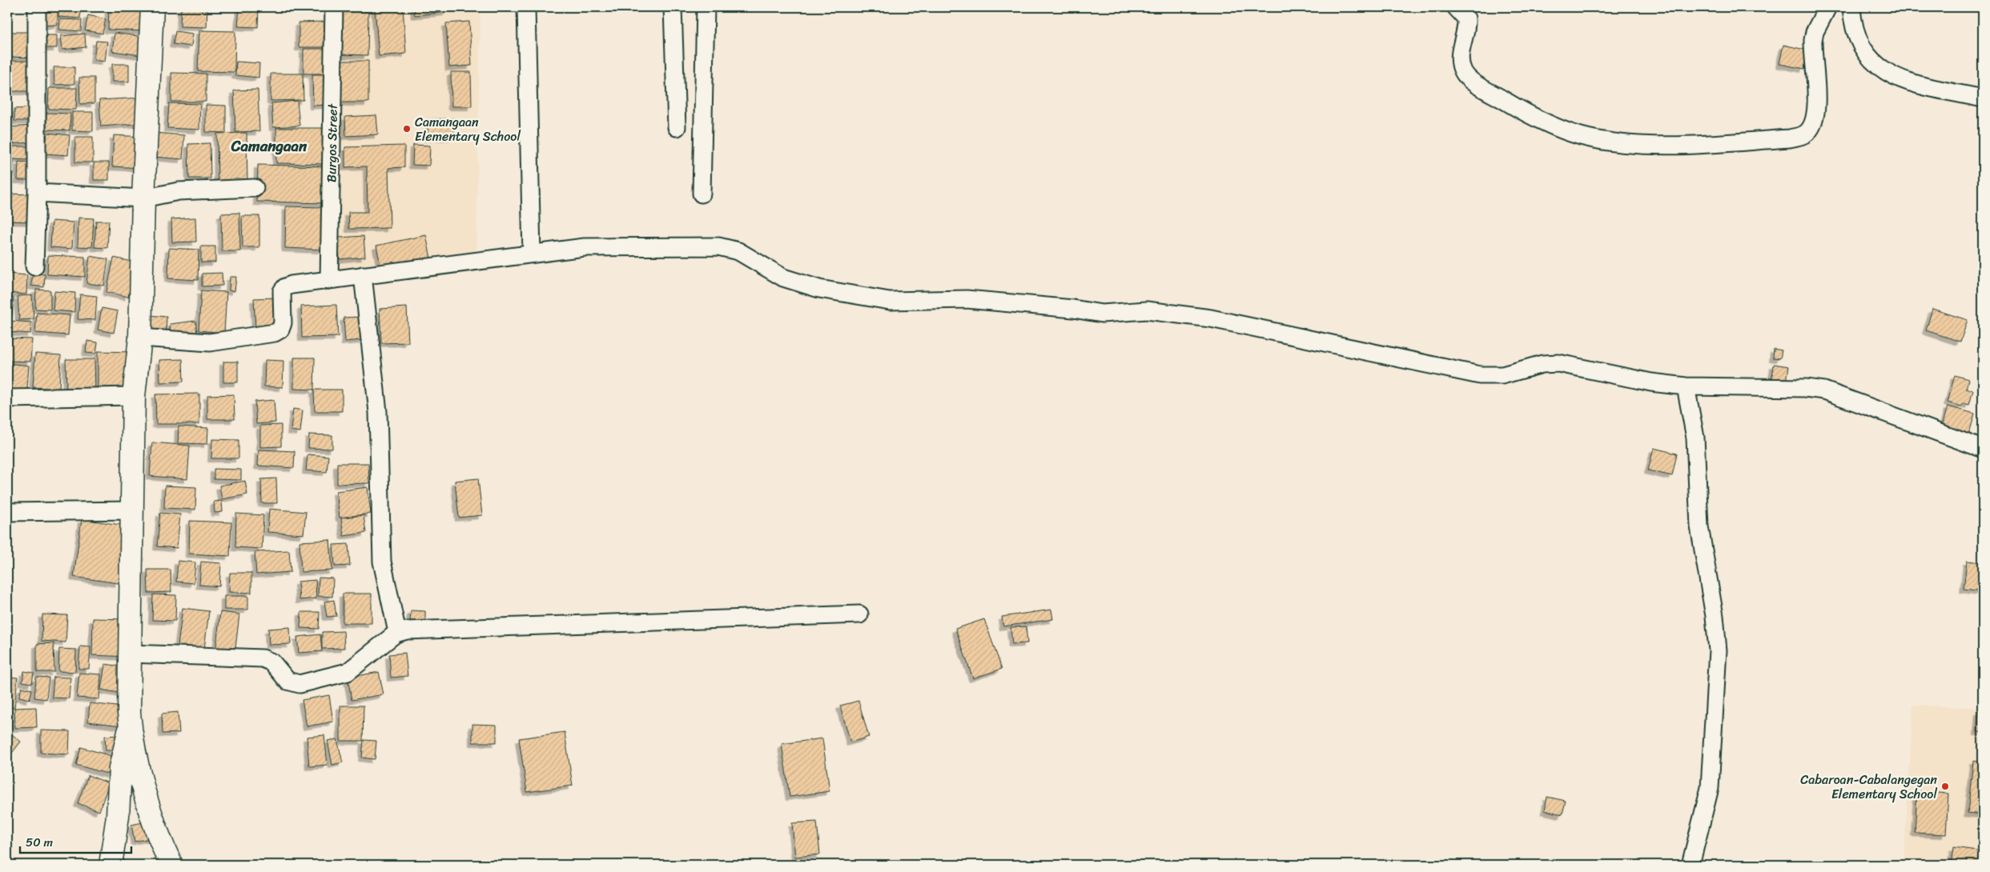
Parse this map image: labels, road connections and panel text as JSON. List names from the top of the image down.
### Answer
{
  "streets": {
    "street": ["Burgos Street"]
  },
  "districts": ["Camangaan"],
  "places": ["Camangaan Elementary School", "Cabaroan-Cabalangegan Elementary School"],
  "scale_bar": "50 m"
}
